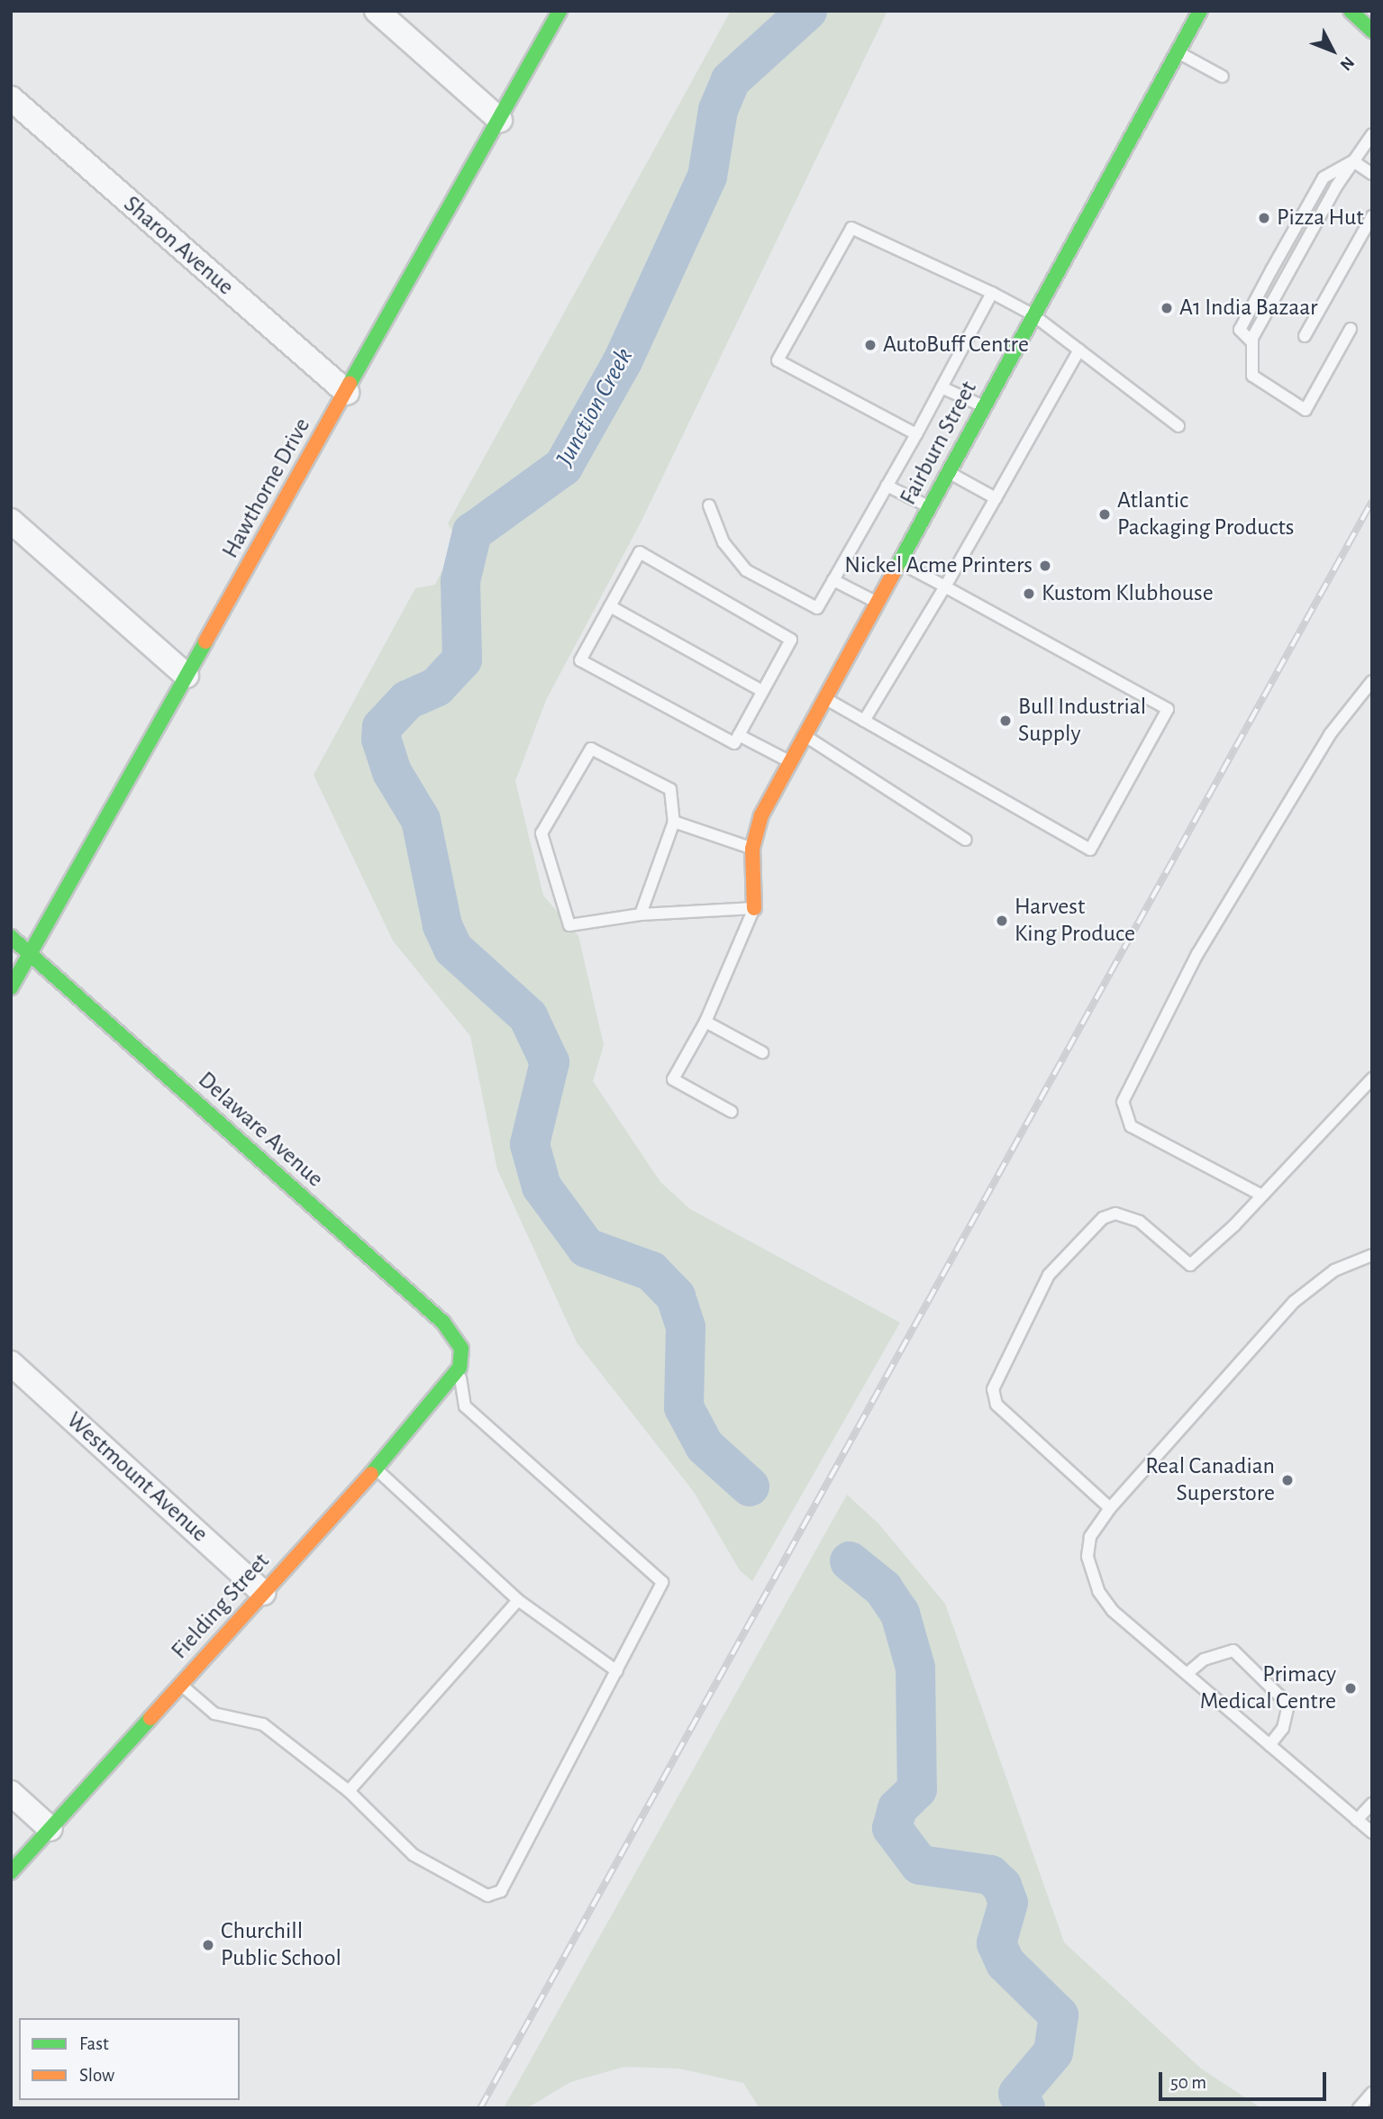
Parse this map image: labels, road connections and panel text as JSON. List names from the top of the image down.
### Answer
{
  "streets": {
    "street": [
      "Sharon Avenue",
      "Fairburn Street",
      "Hawthorne Drive",
      "Delaware Avenue",
      "Westmount Avenue",
      "Fielding Street"
    ]
  },
  "crossings": [
    ["Sharon Avenue", "Hawthorne Drive"],
    ["Hawthorne Drive", "Delaware Avenue"],
    ["Delaware Avenue", "Fielding Street"],
    ["Westmount Avenue", "Fielding Street"]
  ],
  "water": ["Junction Creek"],
  "places": [
    "Pizza Hut",
    "A1 India Bazaar",
    "AutoBuff Centre",
    "Atlantic Packaging Products",
    "Nickel Acme Printers",
    "Kustom Klubhouse",
    "Bull Industrial Supply",
    "Harvest King Produce",
    "Real Canadian Superstore",
    "Primacy Medical Centre",
    "Churchill Public School"
  ],
  "legend": ["Fast", "Slow"],
  "scale_bar": "50 m",
  "north": "bottom right"
}
